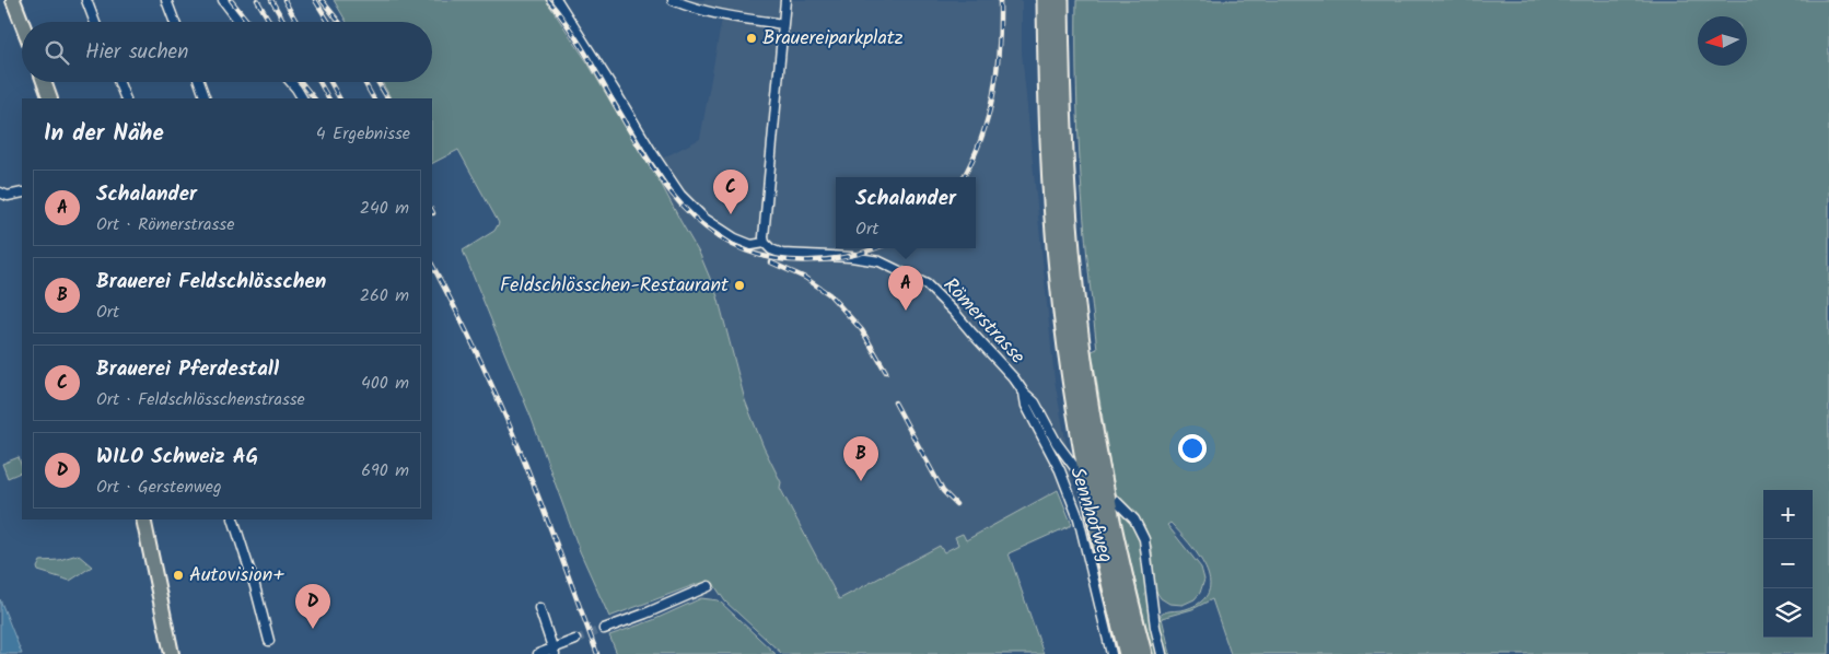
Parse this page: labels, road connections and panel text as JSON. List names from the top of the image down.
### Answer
{
  "streets": {
    "street": ["Römerstrasse", "Sennhofweg"]
  },
  "crossings": [
    ["Römerstrasse", "Sennhofweg"]
  ],
  "places": ["Brauereiparkplatz", "Feldschlösschen-Restaurant", "Autovision+"],
  "north": "left",
  "page": {
    "search": "Hier suchen",
    "heading": ["In der Nähe", "4 Ergebnisse"],
    "pins": [
      "C",
      "A",
      "B",
      "D"
    ],
    "list": [
      {
        "mark": "A",
        "name": "Schalander",
        "note": "Ort · Römerstrasse",
        "value": "240 m"
      },
      {
        "mark": "B",
        "name": "Brauerei Feldschlösschen",
        "note": "Ort",
        "value": "260 m"
      },
      {
        "mark": "C",
        "name": "Brauerei Pferdestall",
        "note": "Ort · Feldschlösschenstrasse",
        "value": "400 m"
      },
      {
        "mark": "D",
        "name": "WILO Schweiz AG",
        "note": "Ort · Gerstenweg",
        "value": "690 m"
      }
    ],
    "popup": ["Schalander", "Ort"],
    "map_buttons": ["+", "−"]
  }
}
